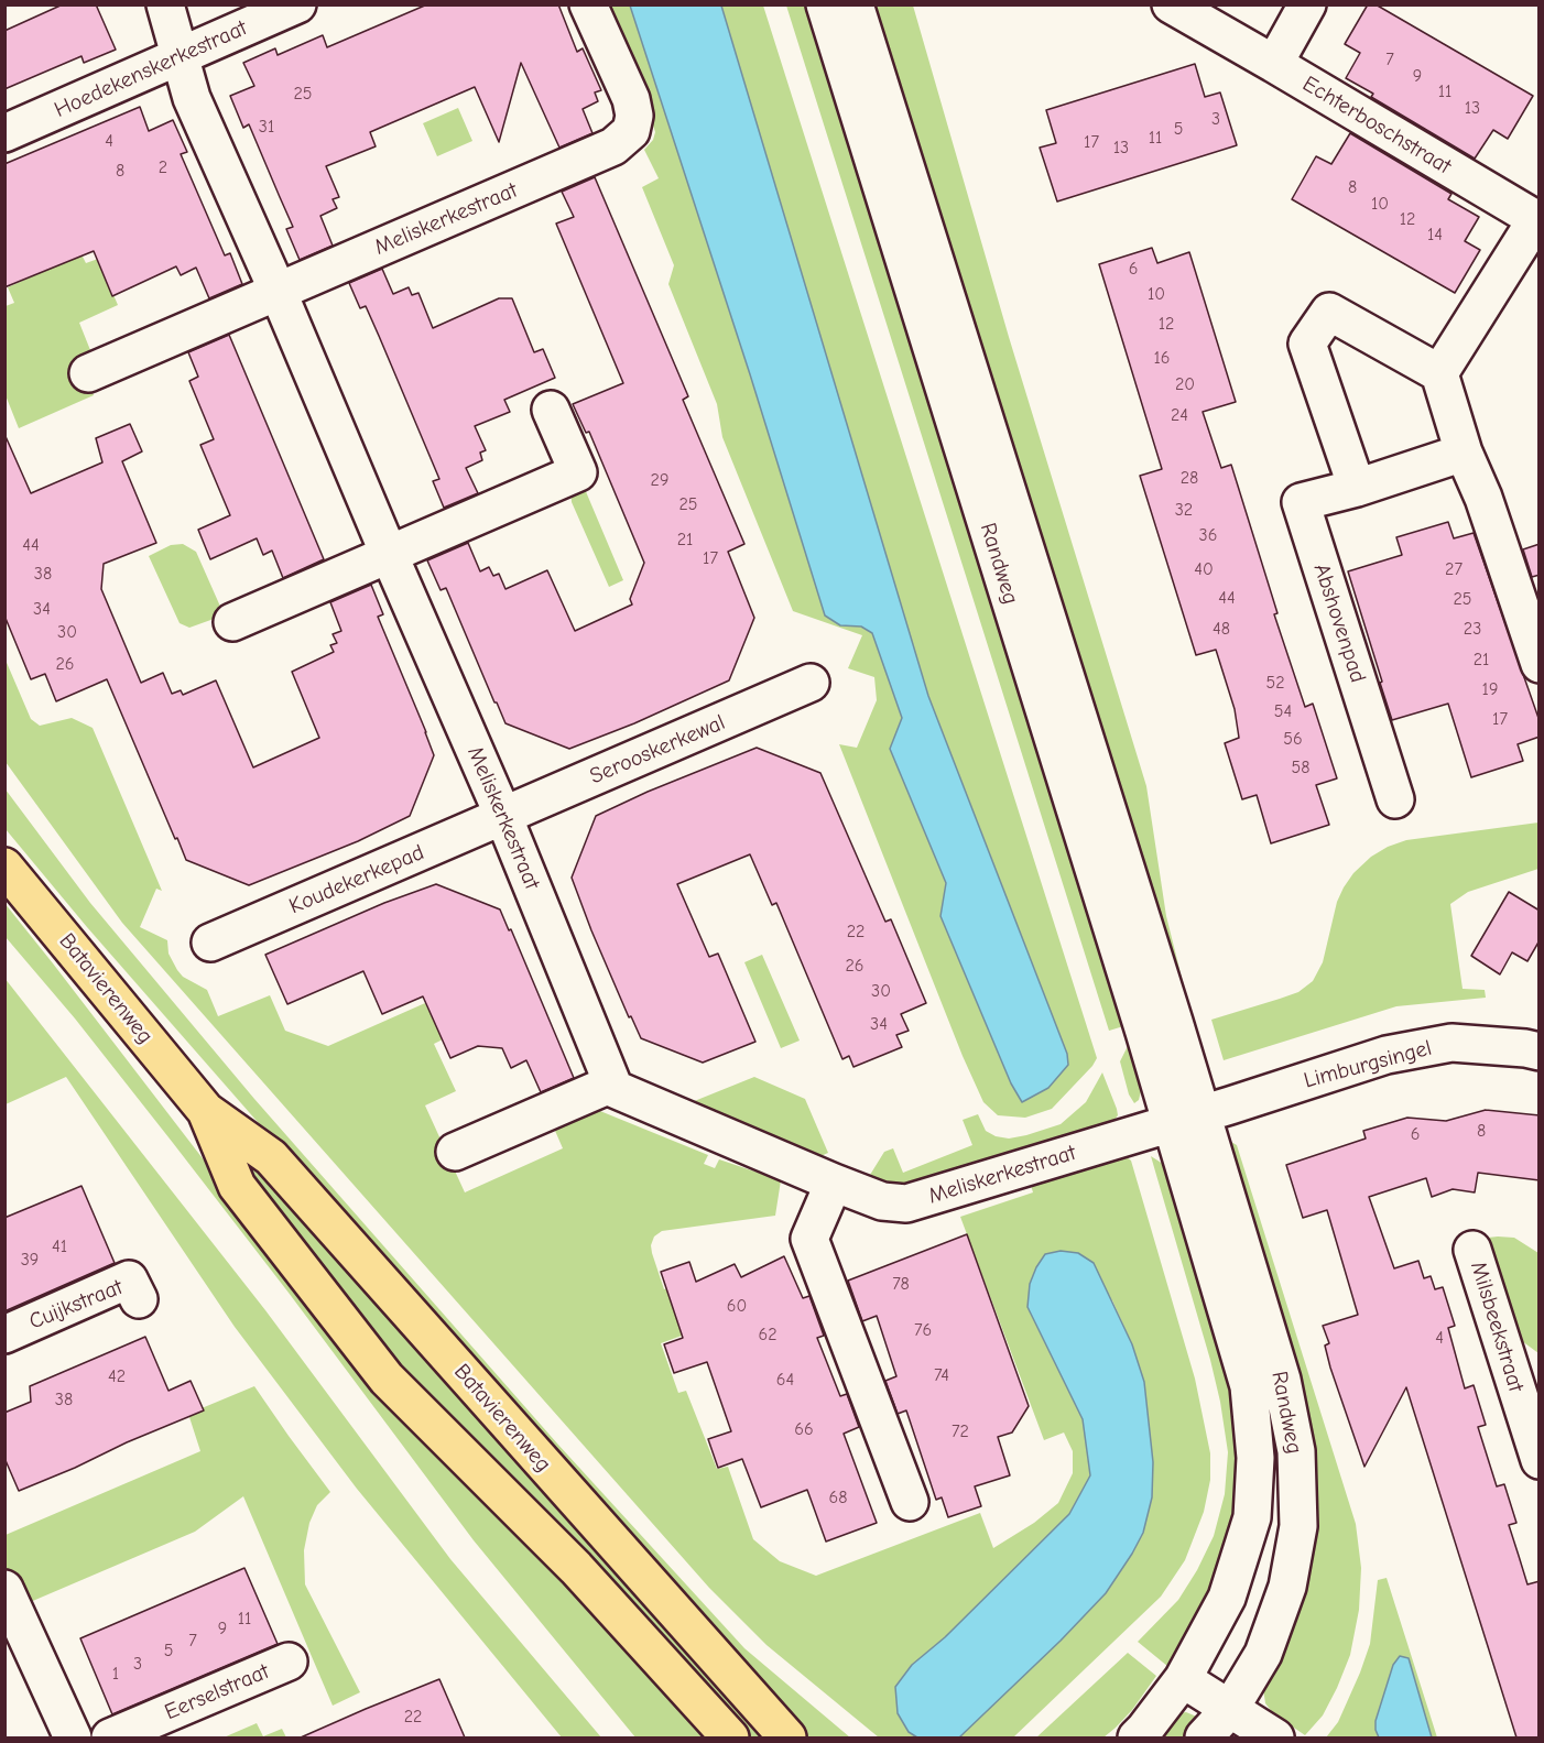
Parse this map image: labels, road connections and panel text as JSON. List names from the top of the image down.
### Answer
{
  "streets": {
    "main road": ["Batavierenweg"],
    "street": [
      "Hoedekenskerkestraat",
      "Echterboschstraat",
      "Meliskerkestraat",
      "Randweg",
      "Abshovenpad",
      "Serooskerkewal",
      "Koudekerkepad",
      "Limburgsingel",
      "Cuijkstraat",
      "Milsbeekstraat",
      "Eerselstraat"
    ]
  },
  "crossings": [
    ["Hoedekenskerkestraat", "Meliskerkestraat"],
    ["Meliskerkestraat", "Randweg"],
    ["Meliskerkestraat", "Serooskerkewal"],
    ["Meliskerkestraat", "Koudekerkepad"],
    ["Meliskerkestraat", "Limburgsingel"],
    ["Randweg", "Limburgsingel"],
    ["Serooskerkewal", "Koudekerkepad"]
  ],
  "house_numbers": [
    "7",
    "9",
    "11",
    "25",
    "13",
    "3",
    "31",
    "5",
    "11",
    "4",
    "17",
    "13",
    "2",
    "8",
    "8",
    "10",
    "12",
    "14",
    "6",
    "10",
    "12",
    "16",
    "20",
    "24",
    "28",
    "29",
    "25",
    "32",
    "36",
    "21",
    "44",
    "17",
    "40",
    "27",
    "38",
    "44",
    "25",
    "34",
    "48",
    "23",
    "30",
    "21",
    "26",
    "52",
    "19",
    "54",
    "17",
    "56",
    "58",
    "22",
    "26",
    "30",
    "34",
    "8",
    "6",
    "41",
    "39",
    "78",
    "60",
    "76",
    "62",
    "4",
    "74",
    "42",
    "64",
    "38",
    "66",
    "72",
    "68",
    "11",
    "9",
    "7",
    "5",
    "3",
    "1",
    "22"
  ]
}
